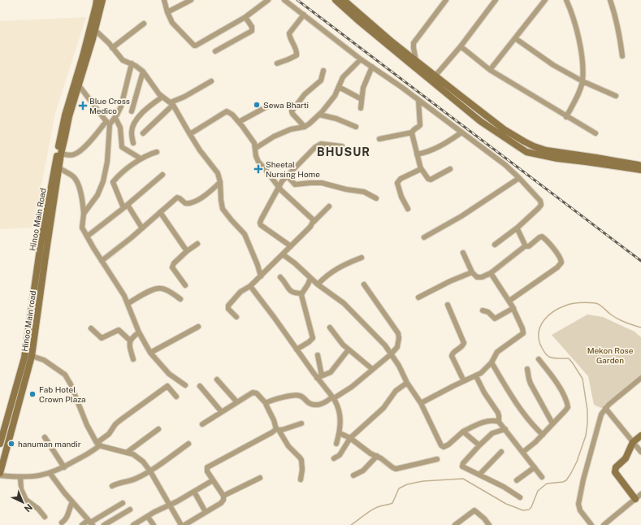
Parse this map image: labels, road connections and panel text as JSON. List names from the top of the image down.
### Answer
{
  "streets": {
    "main road": ["Hinoo Main Road", "Hinoo Main road"]
  },
  "districts": ["BHUSUR"],
  "parks": ["Mekon Rose Garden"],
  "places": {
    "other": ["Sewa Bharti", "Fab Hotel Crown Plaza", "hanuman mandir"],
    "health": ["Blue Cross Medico", "Sheetal Nursing Home"]
  },
  "north": "bottom right"
}
